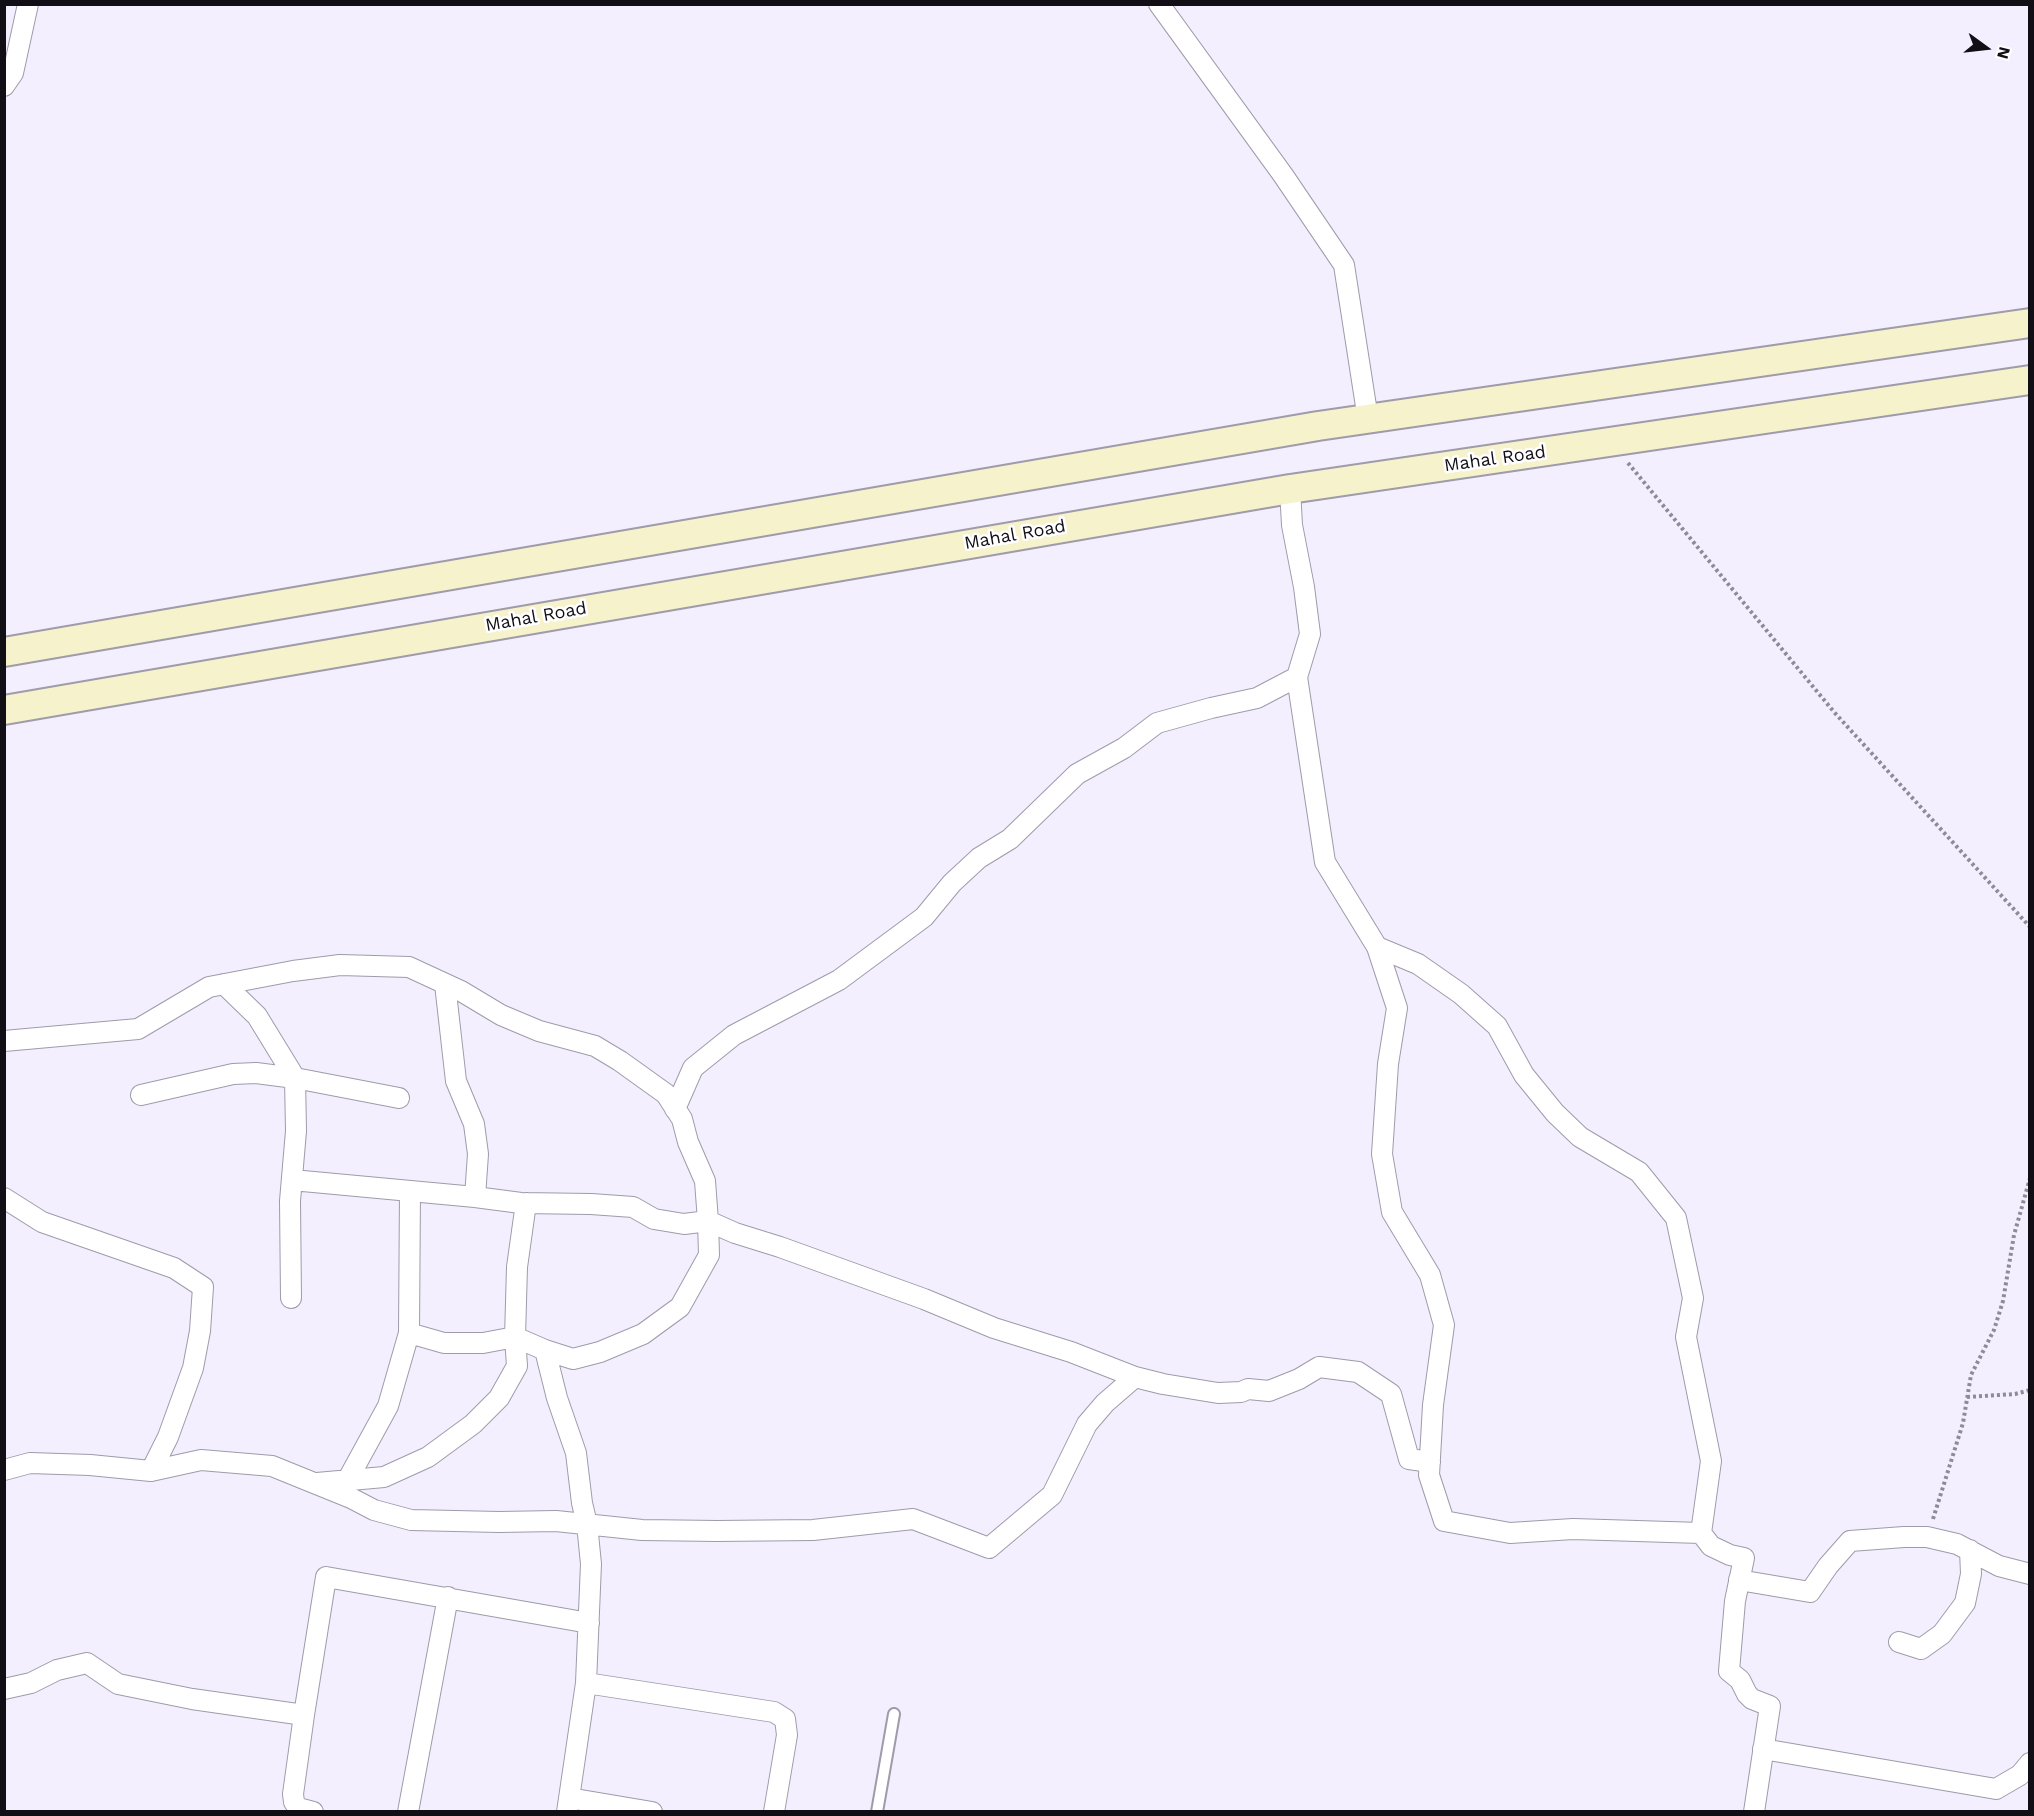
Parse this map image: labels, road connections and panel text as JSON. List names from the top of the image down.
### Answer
{
  "streets": {
    "main road": ["Mahal Road"]
  },
  "north": "right"
}
